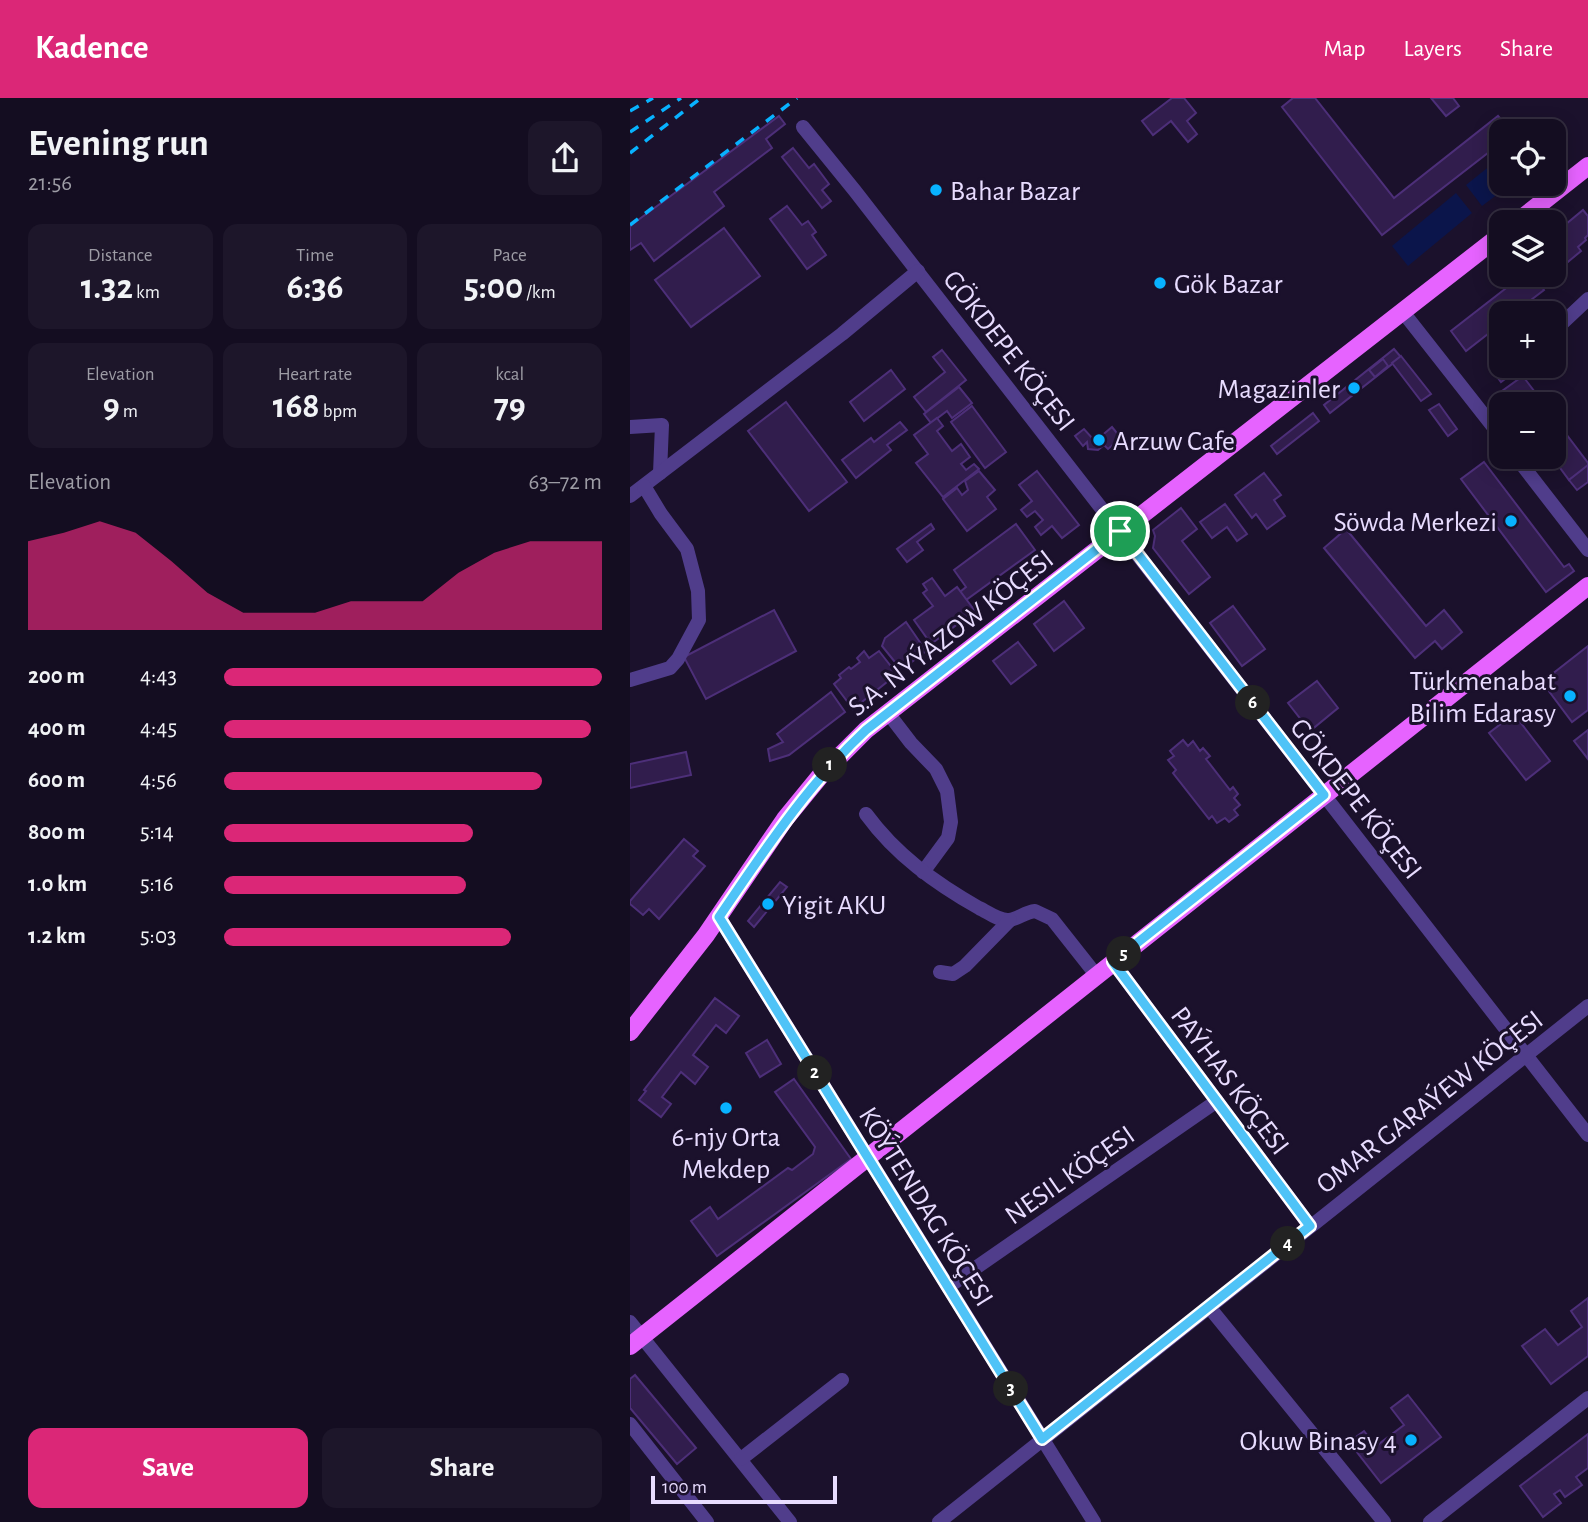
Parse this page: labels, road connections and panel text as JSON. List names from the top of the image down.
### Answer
{
  "streets": {
    "main road": ["S.A. NYÝAZOW KÖÇESI"],
    "street": [
      "GÖKDEPE KÖÇESI",
      "PAÝHAS KÖÇESI",
      "OMAR GARAÝEW KÖÇESI",
      "NESIL KÖÇESI",
      "KÖÝTENDAG KÖÇESI"
    ]
  },
  "crossings": [
    ["GÖKDEPE KÖÇESI", "S.A. NYÝAZOW KÖÇESI"],
    ["GÖKDEPE KÖÇESI", "OMAR GARAÝEW KÖÇESI"],
    ["S.A. NYÝAZOW KÖÇESI", "KÖÝTENDAG KÖÇESI"],
    ["PAÝHAS KÖÇESI", "OMAR GARAÝEW KÖÇESI"],
    ["PAÝHAS KÖÇESI", "NESIL KÖÇESI"],
    ["OMAR GARAÝEW KÖÇESI", "KÖÝTENDAG KÖÇESI"],
    ["NESIL KÖÇESI", "KÖÝTENDAG KÖÇESI"]
  ],
  "places": [
    "Bahar Bazar",
    "Gök Bazar",
    "Magazinler",
    "Arzuw Cafe",
    "Söwda Merkezi",
    "Türkmenabat Bilim Edarasy",
    "Yigit AKU",
    "6-njy Orta Mekdep",
    "Okuw Binasy 4"
  ],
  "scale_bar": "100 m",
  "page": {
    "header": "Kadence",
    "nav": ["Map", "Layers", "Share"],
    "heading": ["Evening run", "21:56"],
    "map_buttons": ["+", "−"],
    "stats": [
      ["Distance", "1.32 km"],
      ["Time", "6:36"],
      ["Pace", "5:00 /km"],
      ["Elevation", "9 m"],
      ["Heart rate", "168 bpm"],
      ["kcal", "79"]
    ],
    "chart": ["Elevation", "63–72 m"],
    "list": [
      {
        "name": "200 m",
        "note": "4:43"
      },
      {
        "name": "400 m",
        "note": "4:45"
      },
      {
        "name": "600 m",
        "note": "4:56"
      },
      {
        "name": "800 m",
        "note": "5:14"
      },
      {
        "name": "1.0 km",
        "note": "5:16"
      },
      {
        "name": "1.2 km",
        "note": "5:03"
      }
    ],
    "pins": [
      "6",
      "1",
      "5",
      "2",
      "4",
      "3"
    ],
    "buttons": ["Save", "Share"],
    "scale": "100 m"
  }
}
